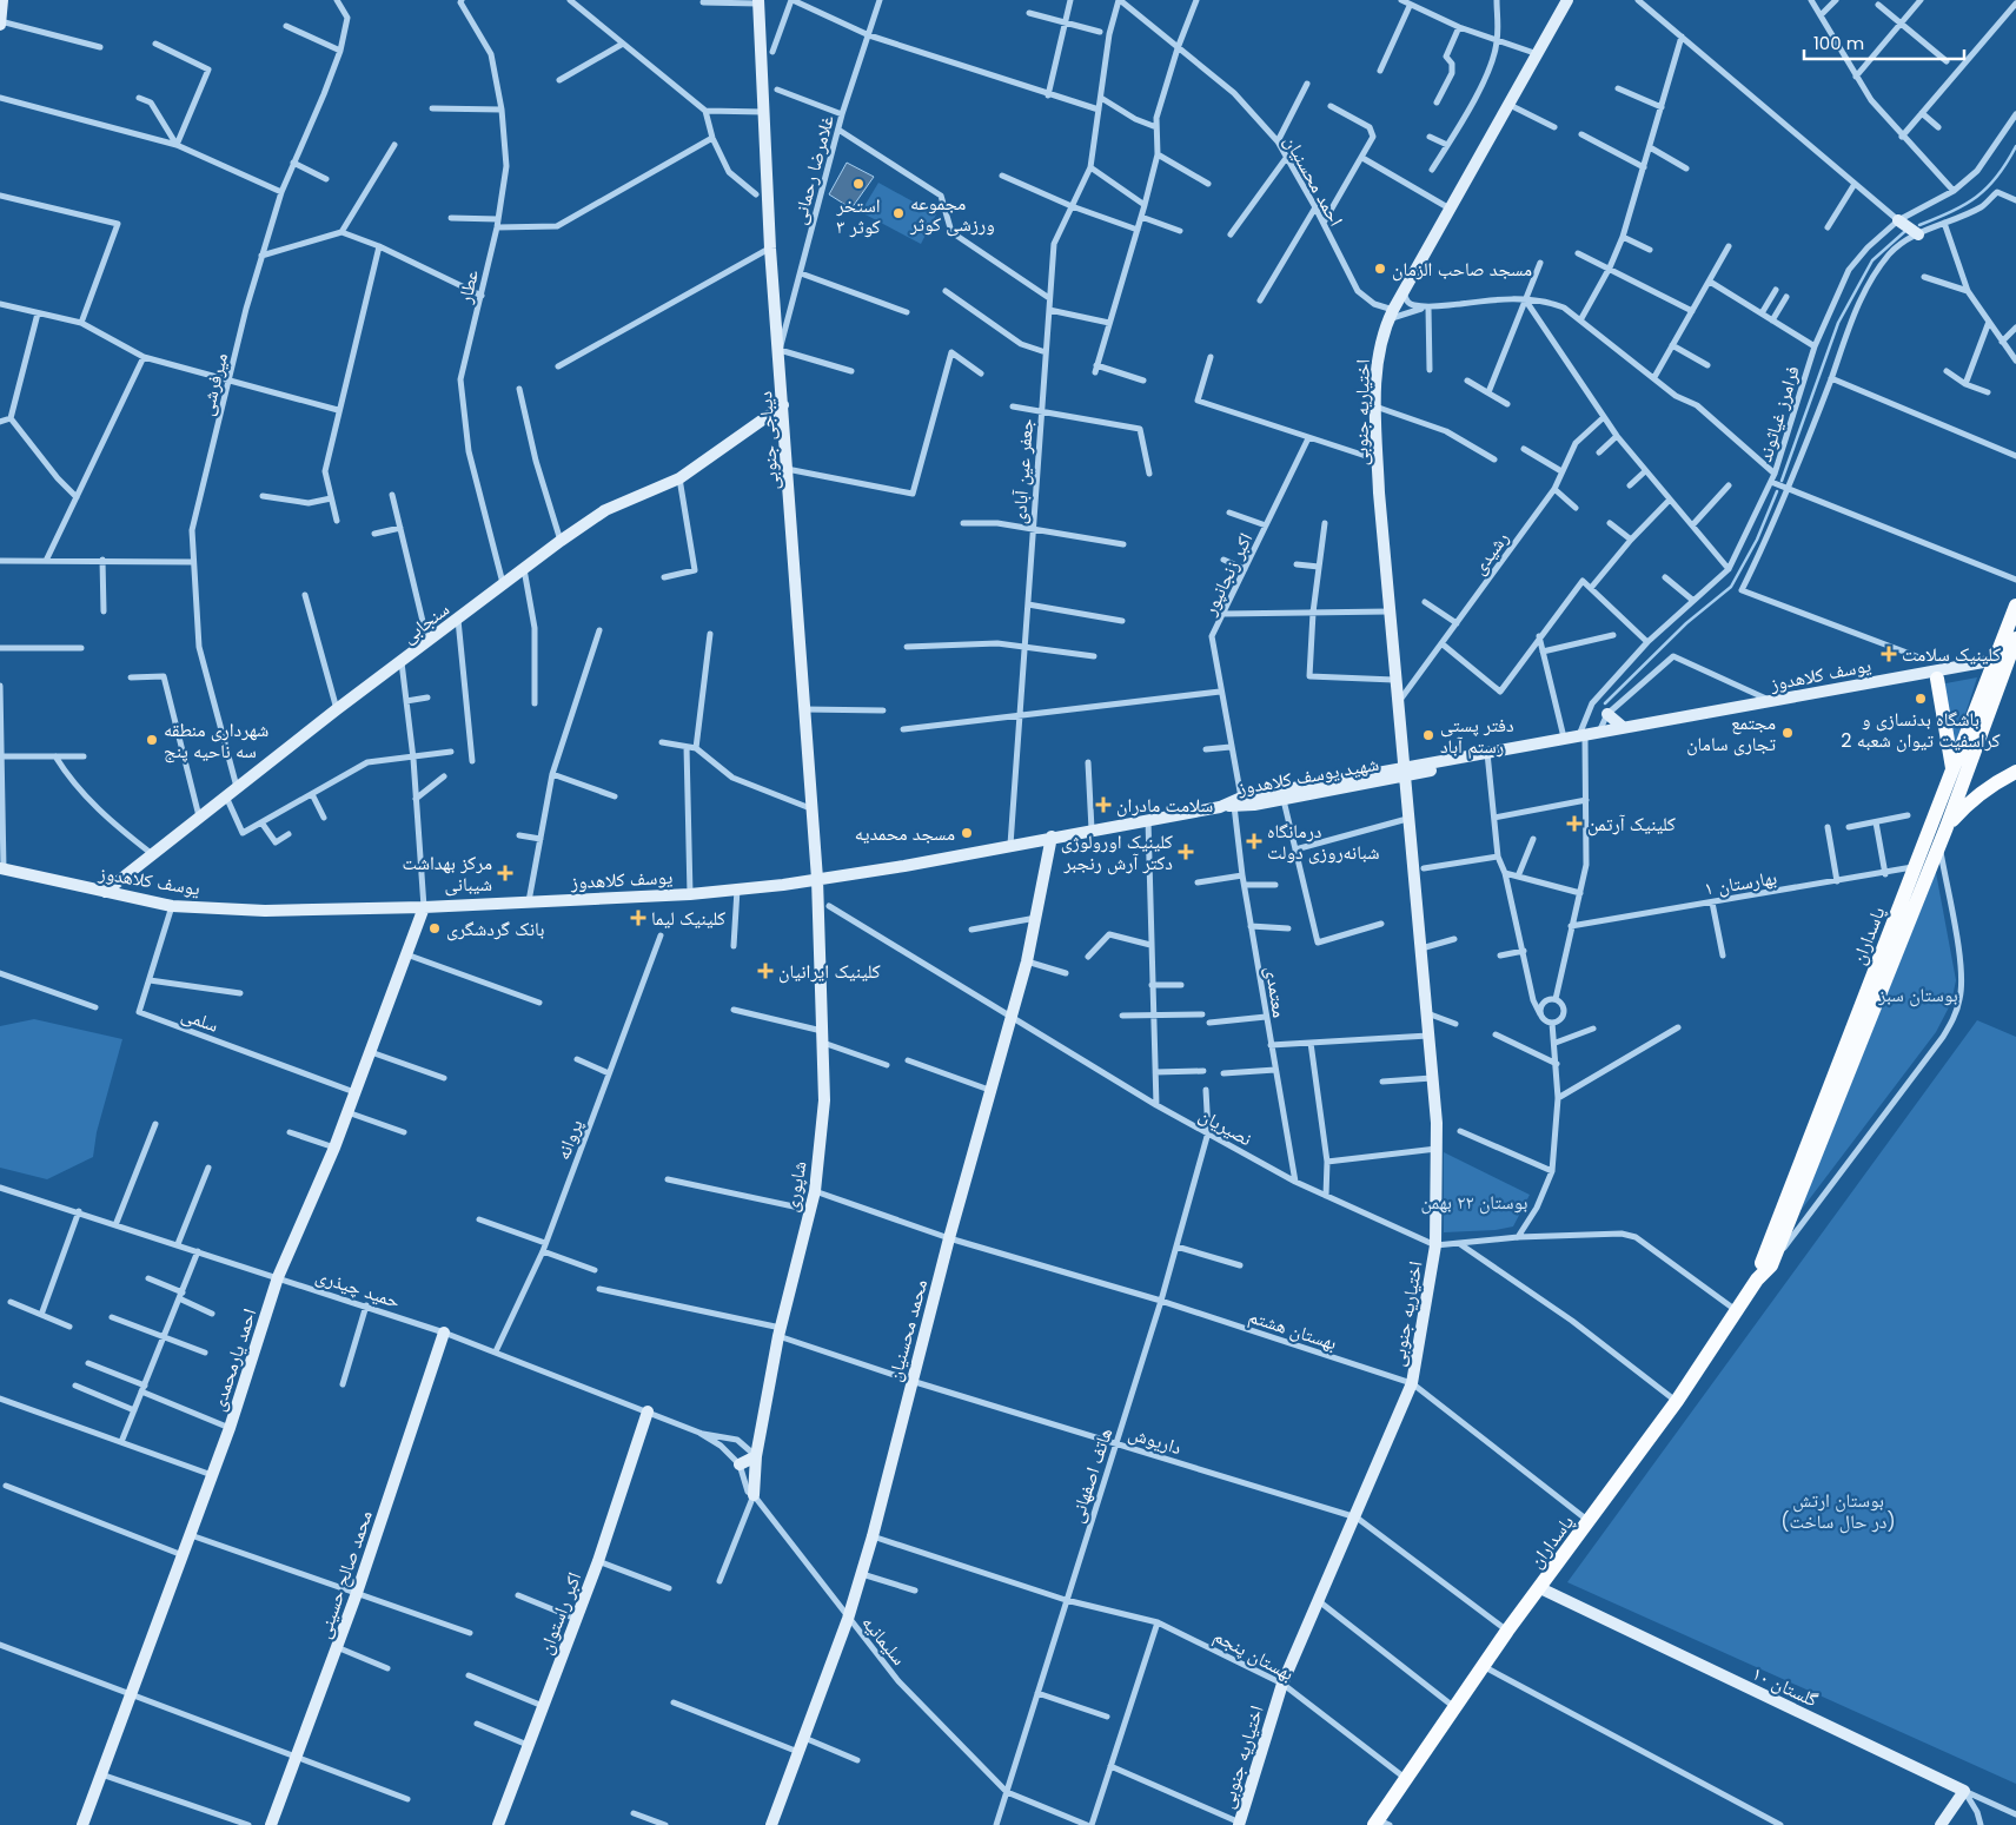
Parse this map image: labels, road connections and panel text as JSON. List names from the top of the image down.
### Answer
{
  "streets": {
    "main road": [
      "اختیاریه جنوبی",
      "دیباجی جنوبی",
      "سنجابی",
      "یوسف کلاهدوز",
      "شهید یوسف کلاهدوز",
      "پاسداران",
      "شاپوری",
      "محمد محسنیان",
      "احمد یارمحمدی",
      "محمد صالح حسینی",
      "اکبر راستوان",
      "گلستان ۱۰"
    ],
    "street": [
      "غلامرضا رحمانی",
      "احمد محسنیان",
      "عطار",
      "میرفرشی",
      "فرامرز غیاثوند",
      "جعفر عین آبادی",
      "رشیدی",
      "اکبر زنجانپور",
      "بهارستان ١",
      "معتمدی",
      "سلمی",
      "نصیریان",
      "پروانه",
      "حمید چیذری",
      "بهستان هشتم",
      "داریوش",
      "هاتف اصفهانی",
      "سلیمانیه",
      "بهستان پنجم"
    ]
  },
  "crossings": [
    ["غلامرضا رحمانی", "دیباجی جنوبی"],
    ["احمد محسنیان", "اختیاریه جنوبی"],
    ["عطار", "سنجابی"],
    ["میرفرشی", "سنجابی"],
    ["اختیاریه جنوبی", "رشیدی"],
    ["اختیاریه جنوبی", "یوسف کلاهدوز"],
    ["اختیاریه جنوبی", "شهید یوسف کلاهدوز"],
    ["اختیاریه جنوبی", "نصیریان"],
    ["اختیاریه جنوبی", "بهستان هشتم"],
    ["اختیاریه جنوبی", "داریوش"],
    ["اختیاریه جنوبی", "بهستان پنجم"],
    ["فرامرز غیاثوند", "یوسف کلاهدوز"],
    ["دیباجی جنوبی", "سنجابی"],
    ["دیباجی جنوبی", "یوسف کلاهدوز"],
    ["دیباجی جنوبی", "شاپوری"],
    ["جعفر عین آبادی", "یوسف کلاهدوز"],
    ["اکبر زنجانپور", "شهید یوسف کلاهدوز"],
    ["اکبر زنجانپور", "معتمدی"],
    ["سنجابی", "یوسف کلاهدوز"],
    ["یوسف کلاهدوز", "شهید یوسف کلاهدوز"],
    ["یوسف کلاهدوز", "پاسداران"],
    ["یوسف کلاهدوز", "سلمی"],
    ["یوسف کلاهدوز", "شاپوری"],
    ["یوسف کلاهدوز", "محمد محسنیان"],
    ["یوسف کلاهدوز", "احمد یارمحمدی"],
    ["شهید یوسف کلاهدوز", "معتمدی"],
    ["بهارستان ١", "پاسداران"],
    ["پاسداران", "بهستان هشتم"],
    ["پاسداران", "داریوش"],
    ["پاسداران", "بهستان پنجم"],
    ["پاسداران", "گلستان ۱۰"],
    ["معتمدی", "نصیریان"],
    ["سلمی", "احمد یارمحمدی"],
    ["نصیریان", "محمد محسنیان"],
    ["نصیریان", "هاتف اصفهانی"],
    ["پروانه", "حمید چیذری"],
    ["شاپوری", "حمید چیذری"],
    ["شاپوری", "بهستان هشتم"],
    ["شاپوری", "داریوش"],
    ["شاپوری", "سلیمانیه"],
    ["حمید چیذری", "احمد یارمحمدی"],
    ["حمید چیذری", "محمد صالح حسینی"],
    ["حمید چیذری", "اکبر راستوان"],
    ["حمید چیذری", "سلیمانیه"],
    ["بهستان هشتم", "محمد محسنیان"],
    ["بهستان هشتم", "هاتف اصفهانی"],
    ["محمد محسنیان", "داریوش"],
    ["محمد محسنیان", "سلیمانیه"],
    ["محمد محسنیان", "بهستان پنجم"],
    ["داریوش", "هاتف اصفهانی"],
    ["هاتف اصفهانی", "سلیمانیه"],
    ["هاتف اصفهانی", "بهستان پنجم"]
  ],
  "parks": ["بوستان سبز", "بوستان ۲۲ بهمن", "بوستان ارتش (در حال ساخت)"],
  "places": {
    "other": [
      "استخر کوثر ۳",
      "مجموعه ورزشی کوثر",
      "مسجد صاحب الزمان",
      "باشگاه بدنسازی و کراسفیت تیوان شعبه 2",
      "مجتمع تجاری سامان",
      "دفتر پستی رستم آباد",
      "شهرداری منطقه سه ناحیه پنج",
      "مسجد محمدیه",
      "بانک گردشگری"
    ],
    "health": [
      "کلینیک سلامت",
      "سلامت مادران",
      "کلینیک آرتمن",
      "درمانگاه شبانه‌روزی دولت",
      "کلینیک اورولوژی دکتر آرش رنجبر",
      "مرکز بهداشت شیبانی",
      "کلینیک لیما",
      "کلینیک ایرانیان"
    ]
  },
  "scale_bar": "100 m"
}
